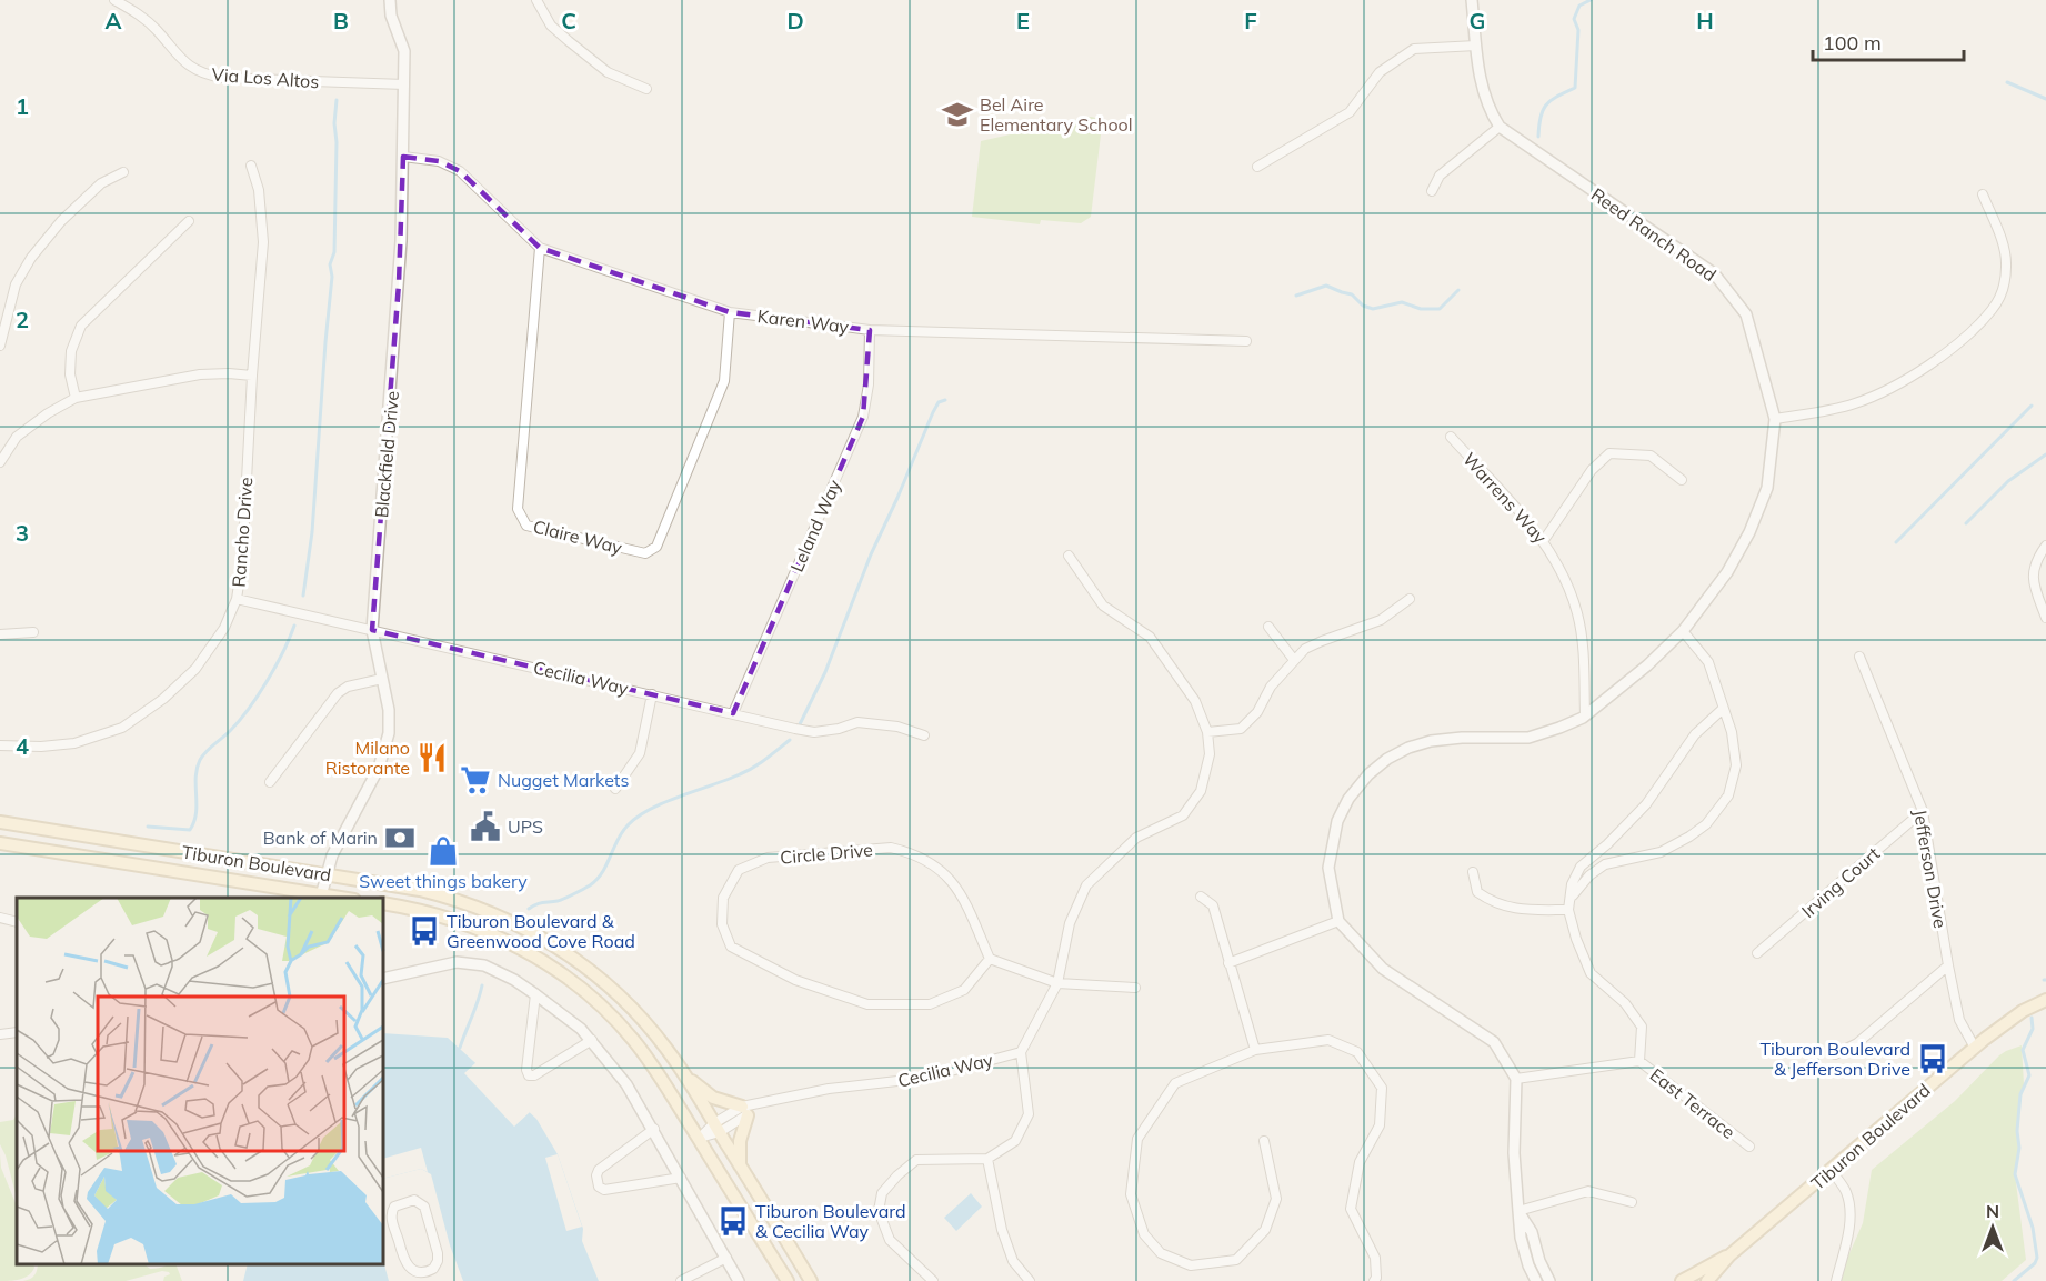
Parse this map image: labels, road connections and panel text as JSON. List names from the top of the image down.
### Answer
{
  "streets": {
    "main road": ["Tiburon Boulevard"],
    "street": [
      "Via Los Altos",
      "Reed Ranch Road",
      "Karen Way",
      "Blackfield Drive",
      "Warrens Way",
      "Leland Way",
      "Rancho Drive",
      "Claire Way",
      "Cecilia Way",
      "Circle Drive",
      "Jefferson Drive",
      "Irving Court",
      "East Terrace"
    ]
  },
  "crossings": [
    ["Via Los Altos", "Blackfield Drive"],
    ["Reed Ranch Road", "Warrens Way"],
    ["Karen Way", "Blackfield Drive"],
    ["Karen Way", "Leland Way"],
    ["Karen Way", "Claire Way"],
    ["Blackfield Drive", "Cecilia Way"],
    ["Blackfield Drive", "Tiburon Boulevard"],
    ["Leland Way", "Cecilia Way"],
    ["Rancho Drive", "Cecilia Way"],
    ["Cecilia Way", "Tiburon Boulevard"],
    ["Tiburon Boulevard", "Jefferson Drive"],
    ["Jefferson Drive", "Irving Court"]
  ],
  "places": {
    "school or university": ["Bel Aire Elementary School"],
    "restaurant": ["Milano Ristorante"],
    "supermarket": ["Nugget Markets"],
    "public building": ["UPS"],
    "bank": ["Bank of Marin"],
    "shop": ["Sweet things bakery"],
    "bus stop": ["Tiburon Boulevard & Greenwood Cove Road", "Tiburon Boulevard & Jefferson Drive", "Tiburon Boulevard & Cecilia Way"]
  },
  "scale_bar": "100 m",
  "north": "top",
  "grid": {
    "columns": [
      "A",
      "B",
      "C",
      "D",
      "E",
      "F",
      "G",
      "H"
    ],
    "rows": [
      "1",
      "2",
      "3",
      "4"
    ]
  }
}
